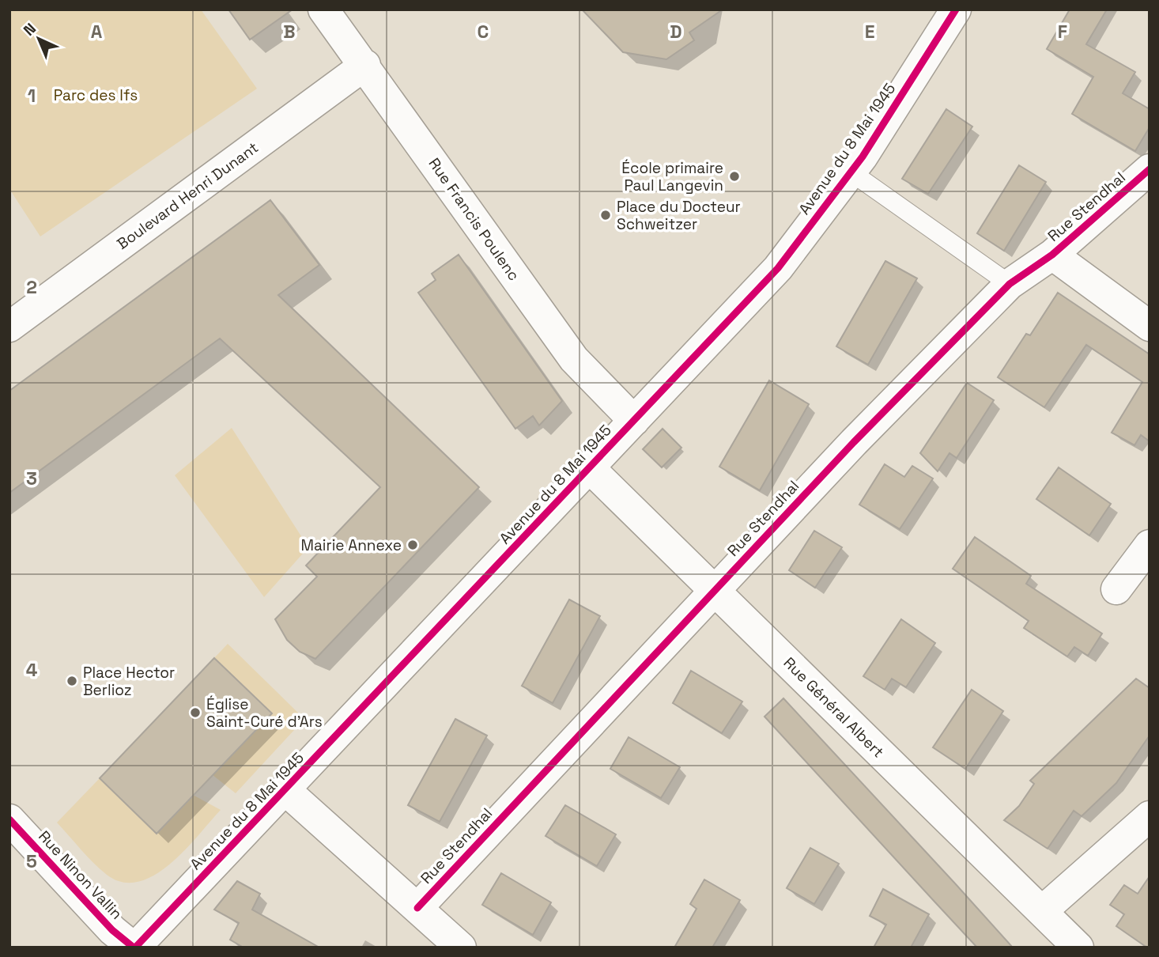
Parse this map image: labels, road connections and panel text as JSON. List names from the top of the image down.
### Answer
{
  "streets": {
    "street": [
      "Avenue du 8 Mai 1945",
      "Boulevard Henri Dunant",
      "Rue Stendhal",
      "Rue Francis Poulenc",
      "Rue Général Albert",
      "Rue Ninon Vallin"
    ]
  },
  "crossings": [
    ["Avenue du 8 Mai 1945", "Rue Francis Poulenc"],
    ["Avenue du 8 Mai 1945", "Rue Général Albert"],
    ["Avenue du 8 Mai 1945", "Rue Ninon Vallin"],
    ["Boulevard Henri Dunant", "Rue Francis Poulenc"],
    ["Rue Stendhal", "Rue Général Albert"]
  ],
  "parks": ["Parc des Ifs"],
  "places": [
    "École primaire Paul Langevin",
    "Place du Docteur Schweitzer",
    "Mairie Annexe",
    "Place Hector Berlioz",
    "Église Saint-Curé d'Ars"
  ],
  "north": "top left",
  "grid": {
    "columns": [
      "A",
      "B",
      "C",
      "D",
      "E",
      "F"
    ],
    "rows": [
      "1",
      "2",
      "3",
      "4",
      "5"
    ]
  }
}
